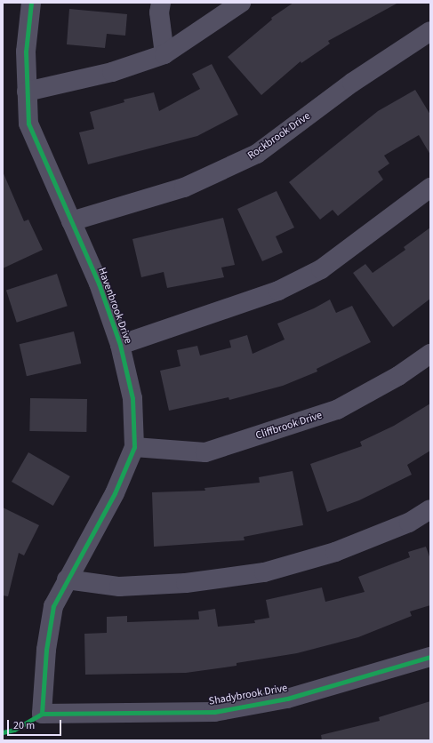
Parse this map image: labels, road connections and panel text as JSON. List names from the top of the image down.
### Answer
{
  "streets": {
    "street": [
      "Rockbrook Drive",
      "Havenbrook Drive",
      "Cliffbrook Drive",
      "Shadybrook Drive"
    ]
  },
  "crossings": [
    ["Rockbrook Drive", "Havenbrook Drive"],
    ["Havenbrook Drive", "Cliffbrook Drive"],
    ["Havenbrook Drive", "Shadybrook Drive"]
  ],
  "scale_bar": "20 m"
}
